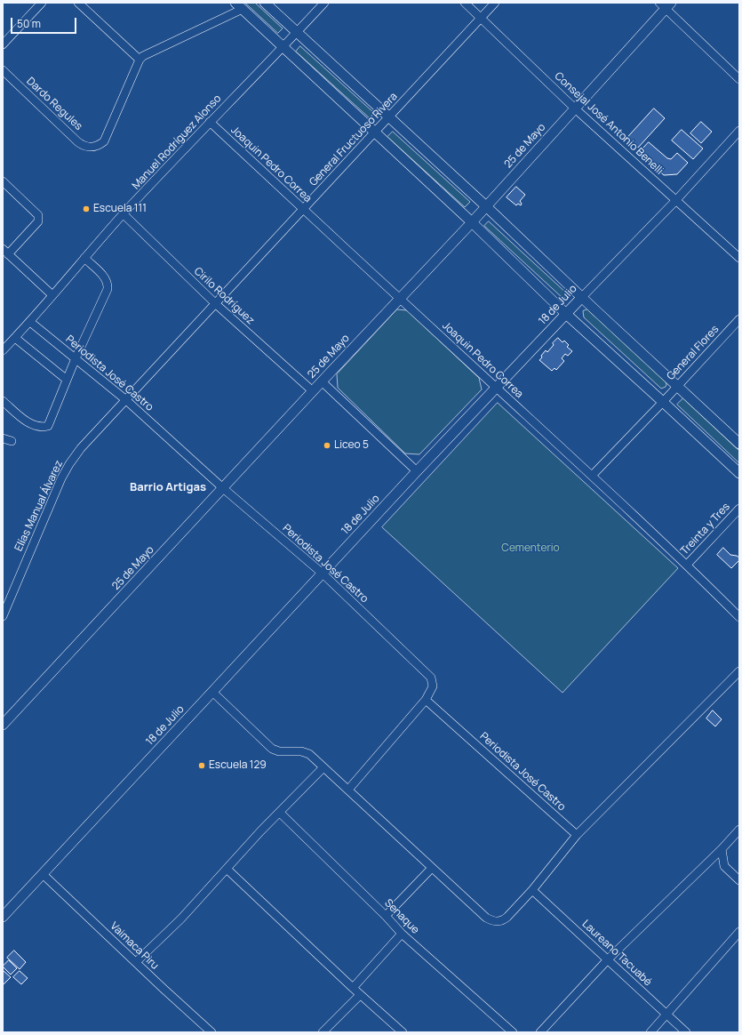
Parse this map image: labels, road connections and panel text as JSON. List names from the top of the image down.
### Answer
{
  "streets": {
    "street": [
      "Dardo Regules",
      "Consejal José Antonio Benelli",
      "General Fructuoso Rivera",
      "Manuel Rodríguez Alonso",
      "25 de Mayo",
      "Joaquin Pedro Correa",
      "Cirilo Rodríguez",
      "18 de Julio",
      "General Flores",
      "Periodista José Castro",
      "Elías Manual Álvarez",
      "Treinta y Tres",
      "Senaque",
      "Vaimaca Piru",
      "Laureano Tacuabé"
    ]
  },
  "crossings": [
    ["Consejal José Antonio Benelli", "General Fructuoso Rivera"],
    ["Consejal José Antonio Benelli", "25 de Mayo"],
    ["Consejal José Antonio Benelli", "18 de Julio"],
    ["General Fructuoso Rivera", "Joaquin Pedro Correa"],
    ["General Fructuoso Rivera", "Cirilo Rodríguez"],
    ["General Fructuoso Rivera", "Periodista José Castro"],
    ["General Fructuoso Rivera", "Elías Manual Álvarez"],
    ["Manuel Rodríguez Alonso", "Joaquin Pedro Correa"],
    ["Manuel Rodríguez Alonso", "Cirilo Rodríguez"],
    ["Manuel Rodríguez Alonso", "Periodista José Castro"],
    ["25 de Mayo", "Joaquin Pedro Correa"],
    ["25 de Mayo", "Cirilo Rodríguez"],
    ["25 de Mayo", "Periodista José Castro"],
    ["Joaquin Pedro Correa", "18 de Julio"],
    ["Joaquin Pedro Correa", "General Flores"],
    ["Joaquin Pedro Correa", "Treinta y Tres"],
    ["18 de Julio", "Periodista José Castro"],
    ["18 de Julio", "Vaimaca Piru"],
    ["Periodista José Castro", "Elías Manual Álvarez"]
  ],
  "districts": ["Barrio Artigas"],
  "parks": ["Cementerio"],
  "places": ["Escuela 111", "Liceo 5", "Escuela 129"],
  "scale_bar": "50 m"
}
